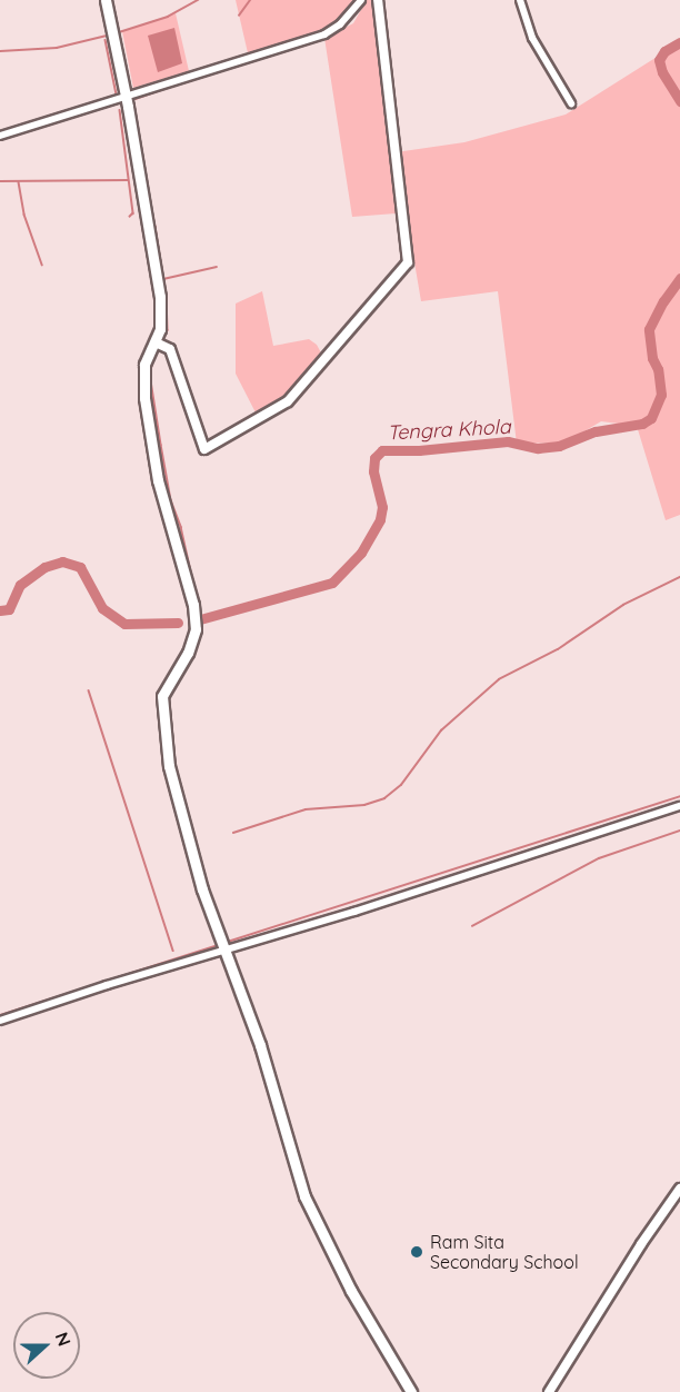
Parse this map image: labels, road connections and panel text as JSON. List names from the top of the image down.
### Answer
{
  "water": ["Tengra Khola"],
  "places": ["Ram Sita Secondary School"],
  "north": "right"
}
